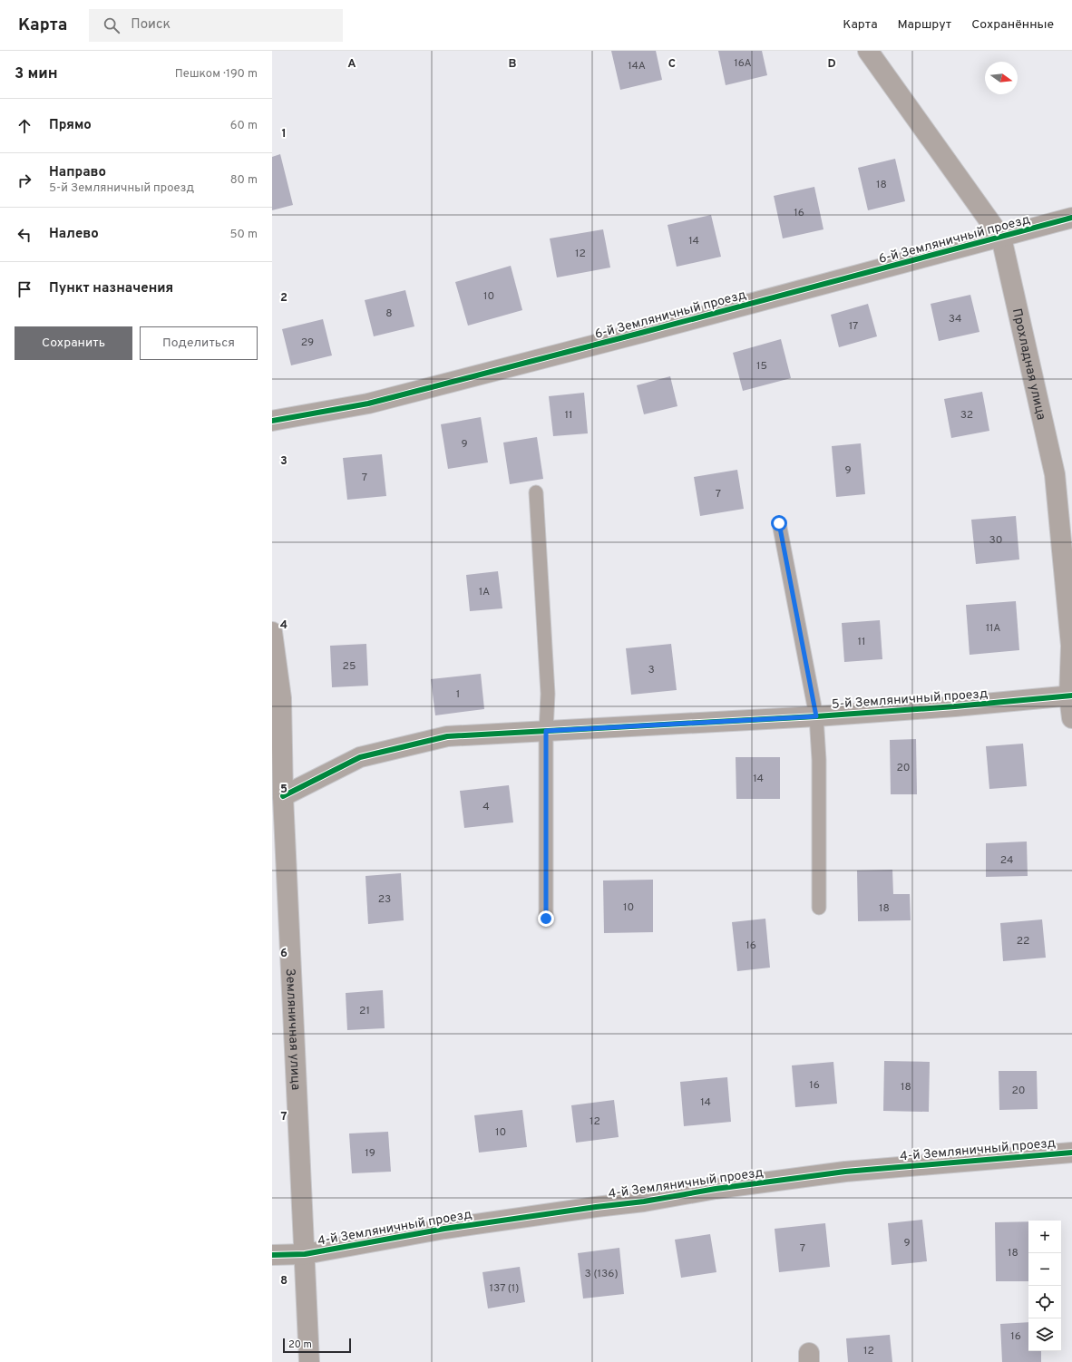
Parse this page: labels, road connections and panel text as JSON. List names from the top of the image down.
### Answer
{
  "streets": {
    "street": [
      "6-й Земляничный проезд",
      "Прохладная улица",
      "5-й Земляничный проезд",
      "Земляничная улица",
      "4-й Земляничный проезд"
    ]
  },
  "crossings": [
    ["6-й Земляничный проезд", "Прохладная улица"],
    ["Прохладная улица", "5-й Земляничный проезд"],
    ["5-й Земляничный проезд", "Земляничная улица"],
    ["Земляничная улица", "4-й Земляничный проезд"]
  ],
  "house_numbers": [
    "16А",
    "14А",
    "18",
    "16",
    "14",
    "12",
    "10",
    "8",
    "34",
    "17",
    "29",
    "15",
    "11",
    "32",
    "9",
    "9",
    "7",
    "7",
    "30",
    "1А",
    "11А",
    "11",
    "25",
    "3",
    "1",
    "20",
    "14",
    "4",
    "24",
    "23",
    "10",
    "18",
    "22",
    "16",
    "21",
    "16",
    "18",
    "20",
    "14",
    "12",
    "10",
    "19",
    "9",
    "7",
    "18",
    "3 (136)",
    "137 (1)",
    "16",
    "12"
  ],
  "scale_bar": "20 m",
  "north": "right",
  "page": {
    "header": "Карта",
    "search": "Поиск",
    "nav": ["Карта", "Маршрут", "Сохранённые"],
    "heading": ["3 мин", "Пешком · 190 m"],
    "list": [
      ["Прямо", "60 m"],
      ["Направо", "5-й Земляничный проезд", "80 m"],
      ["Налево", "50 m"],
      "Пункт назначения"
    ],
    "buttons": ["Сохранить", "Поделиться"],
    "map_buttons": ["+", "−"],
    "scale": "20 m"
  },
  "grid": {
    "columns": [
      "A",
      "B",
      "C",
      "D"
    ],
    "rows": [
      "1",
      "2",
      "3",
      "4",
      "5",
      "6",
      "7",
      "8"
    ]
  }
}
